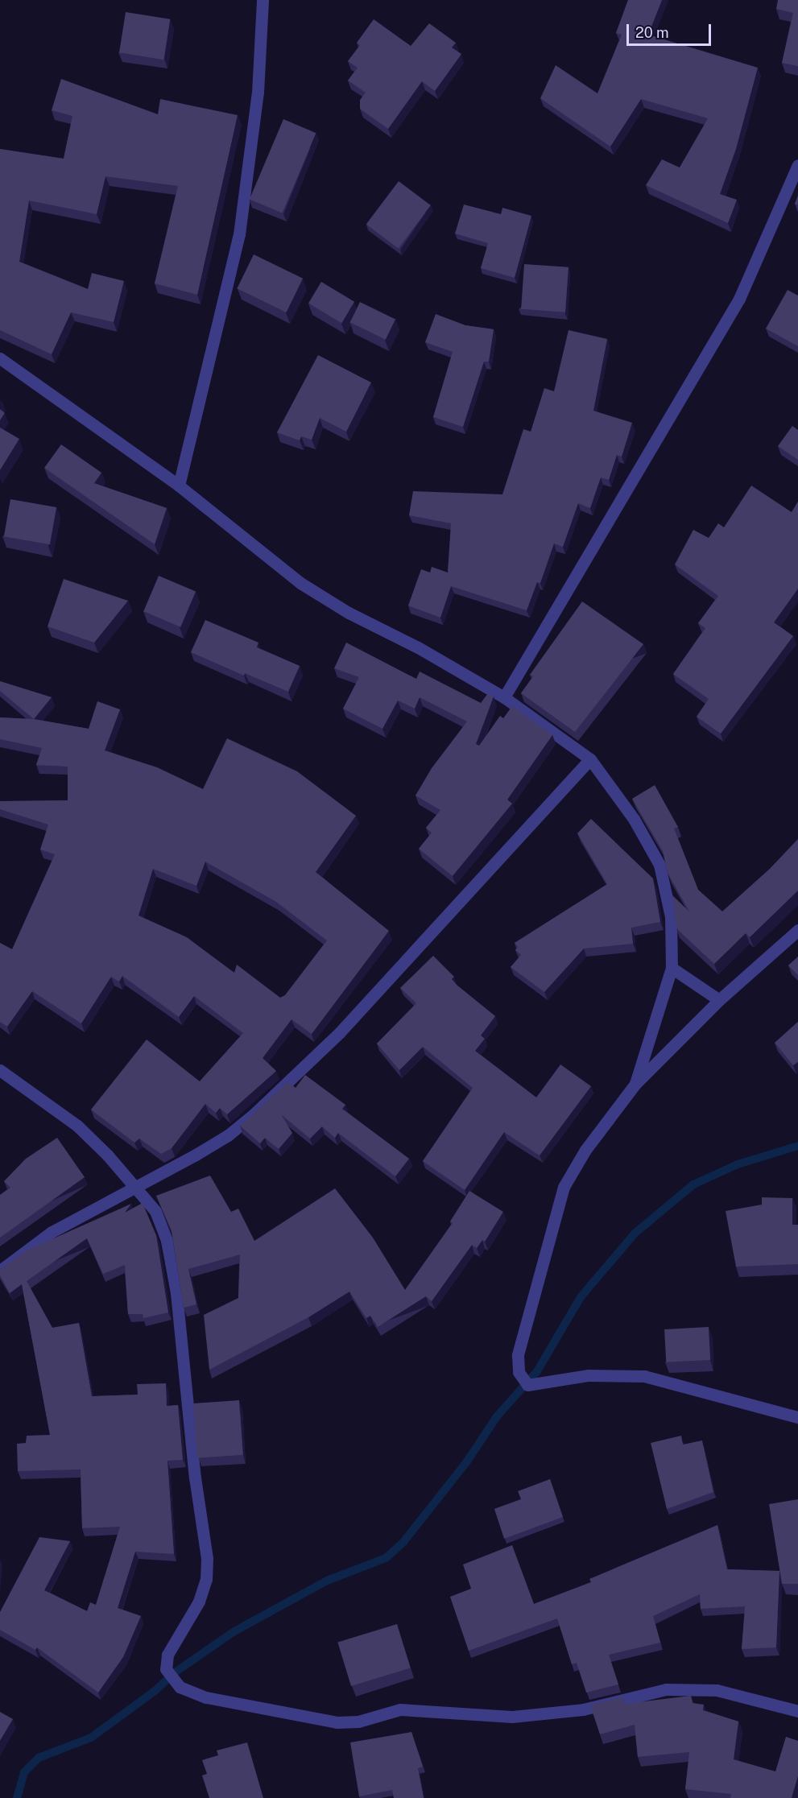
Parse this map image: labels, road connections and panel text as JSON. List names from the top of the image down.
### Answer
{
  "scale_bar": "20 m"
}
